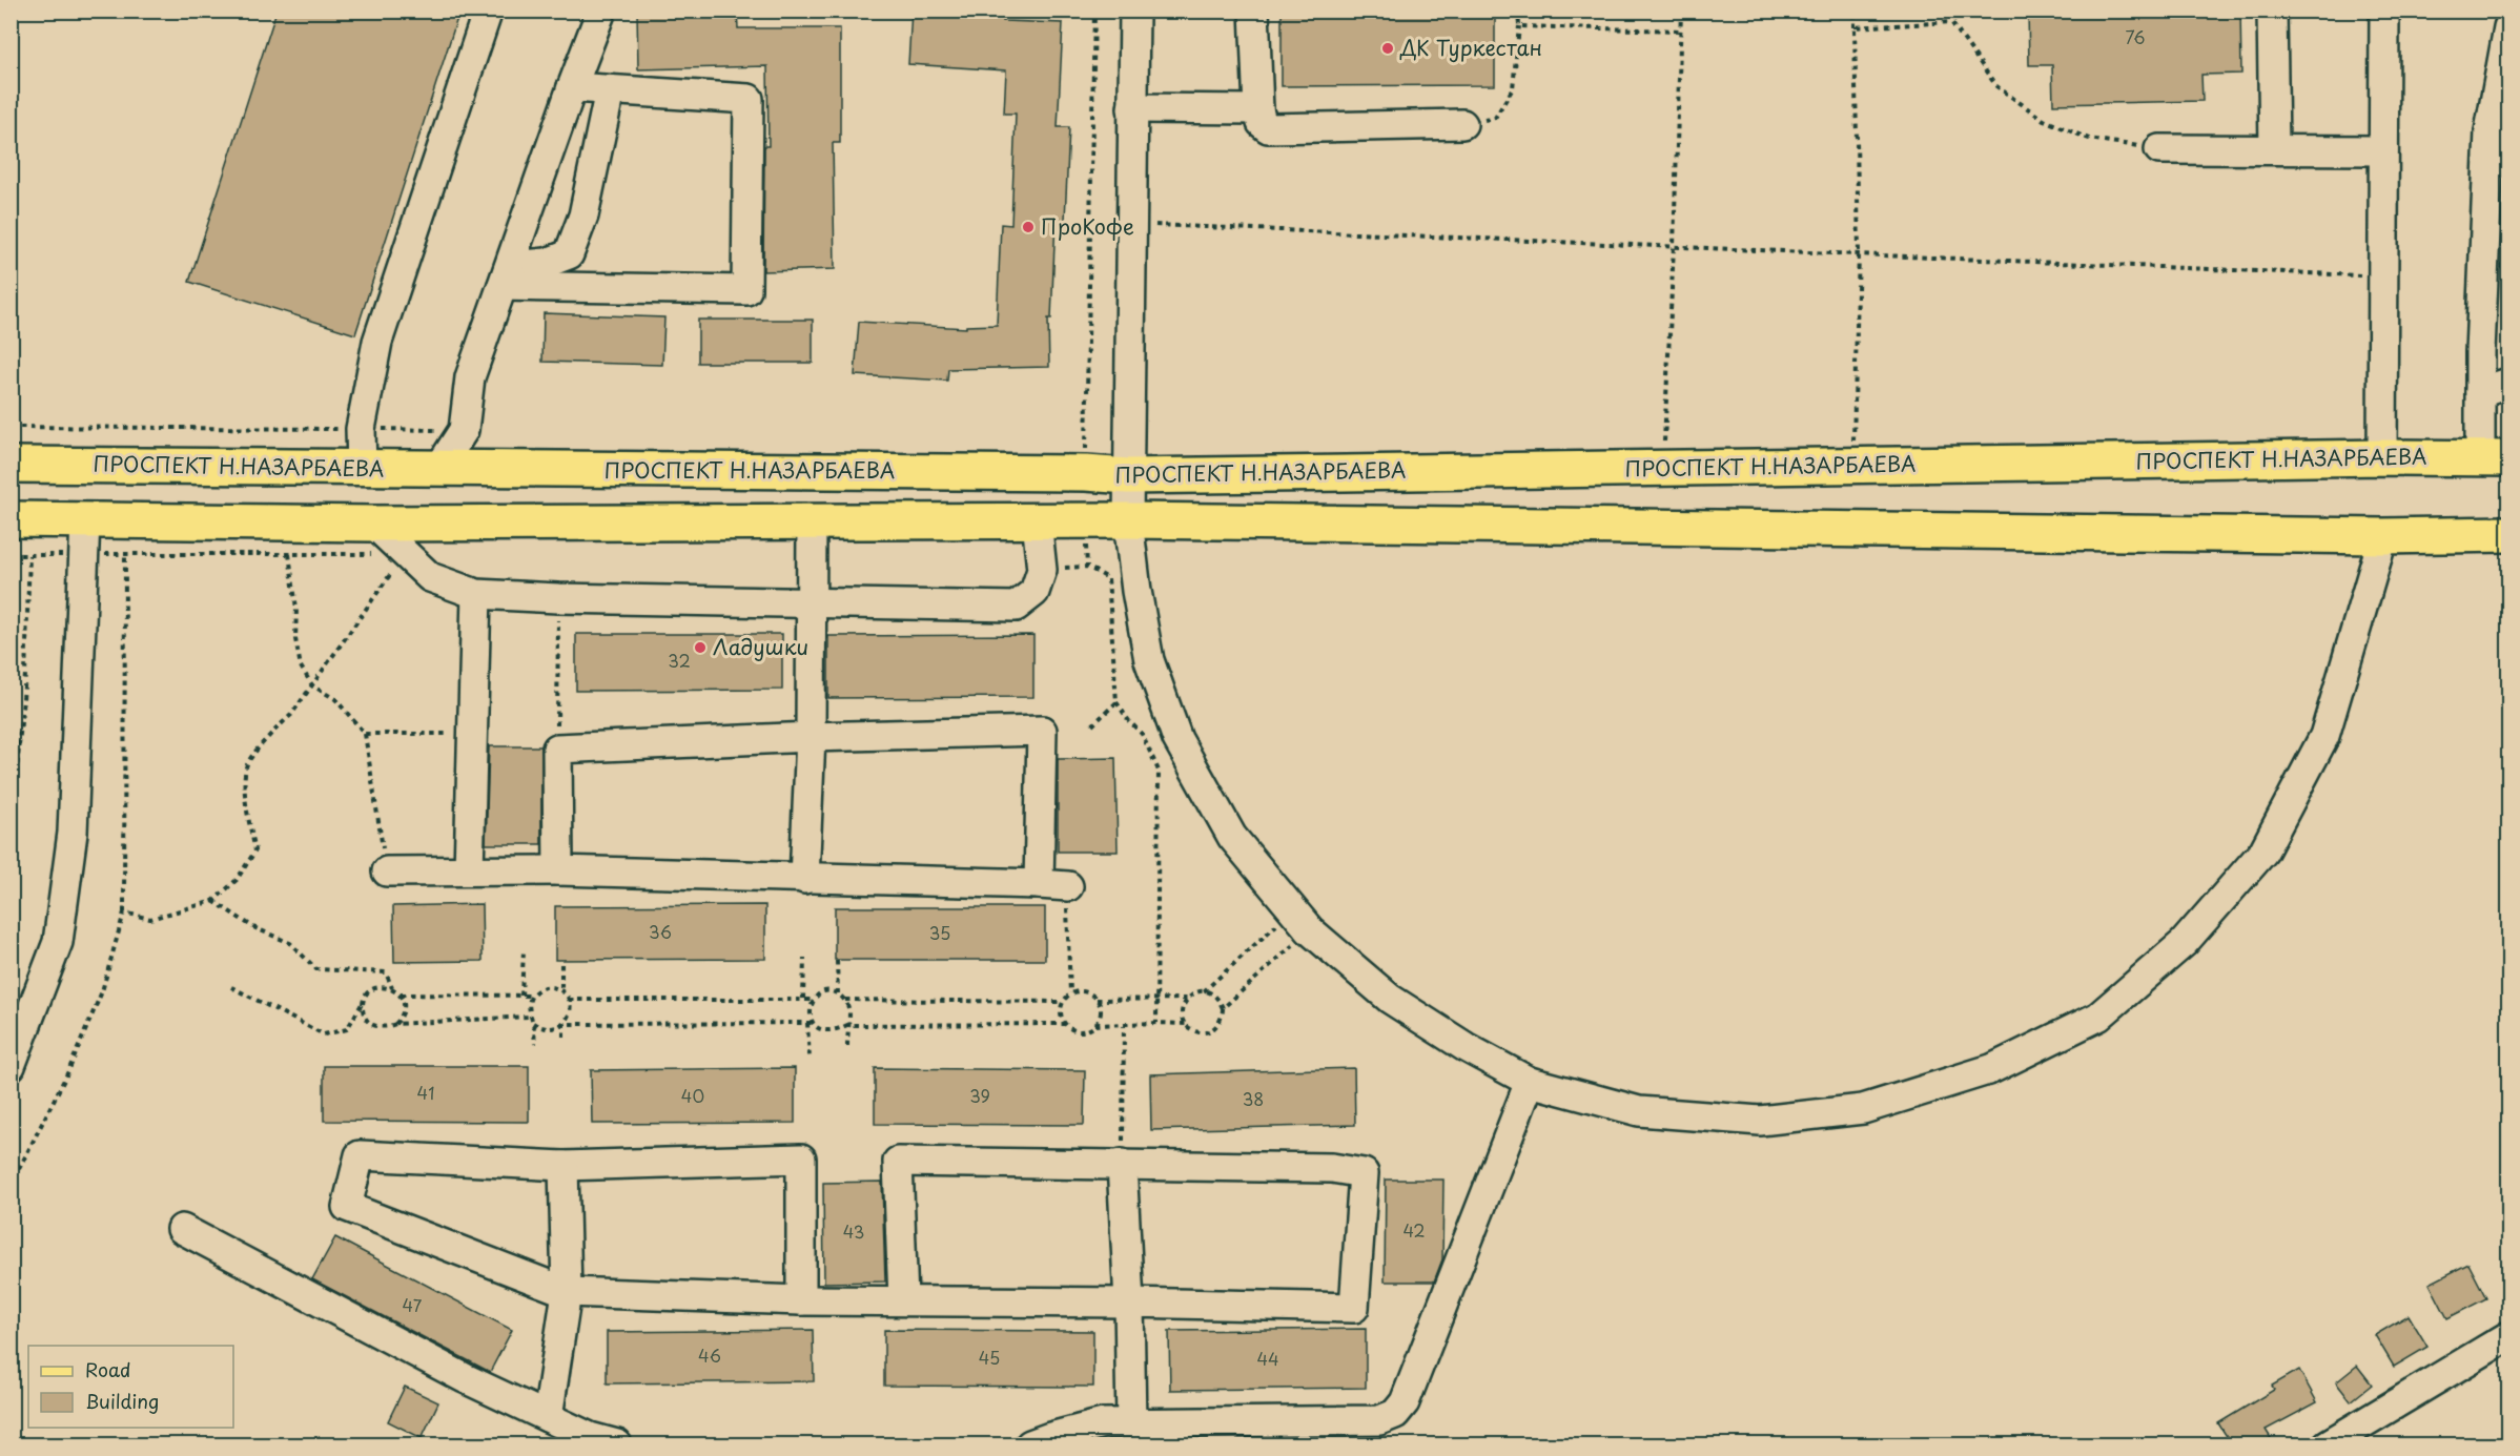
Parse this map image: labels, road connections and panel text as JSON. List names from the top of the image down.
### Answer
{
  "streets": {
    "main road": ["ПРОСПЕКТ Н.НАЗАРБАЕВА"]
  },
  "places": ["ДК Туркестан", "ПроКофе", "Ладушки"],
  "house_numbers": [
    "76",
    "32",
    "36",
    "35",
    "41",
    "40",
    "39",
    "38",
    "42",
    "43",
    "47",
    "46",
    "45",
    "44"
  ],
  "legend": ["Road", "Building"]
}
